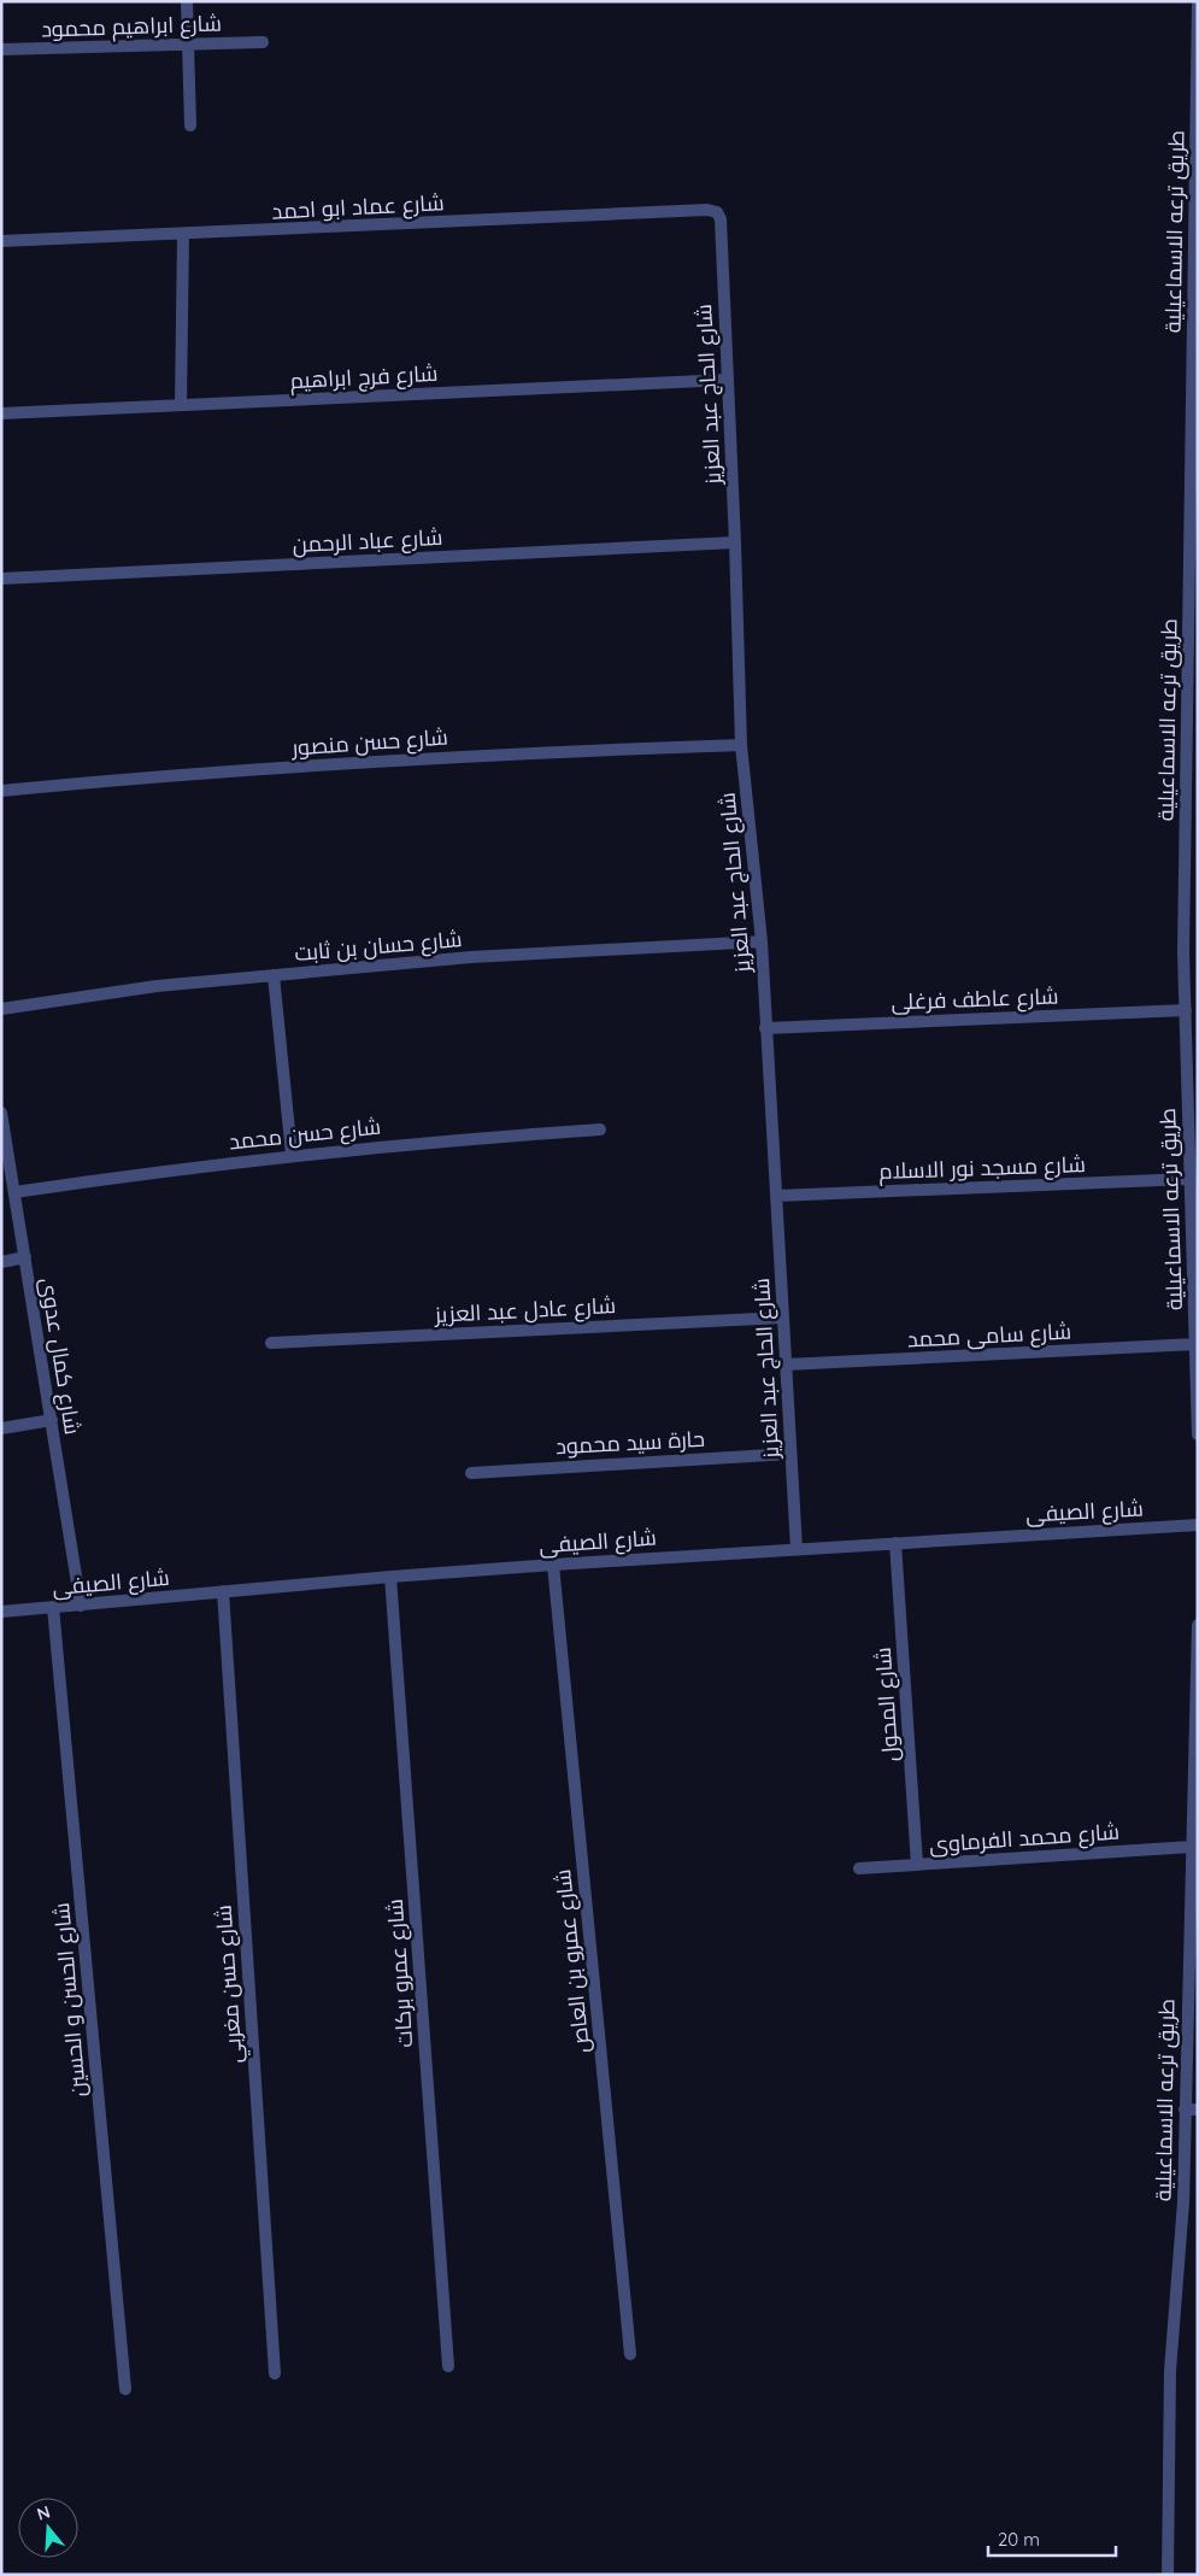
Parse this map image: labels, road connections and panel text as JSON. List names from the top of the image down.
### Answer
{
  "streets": {
    "street": [
      "شارع ابراهيم محمود",
      "شارع عماد ابو احمد",
      "طريق ترعه الاسماعيلية",
      "شارع فرج ابراهيم",
      "شارع الحاج عبد العزيز",
      "شارع عباد الرحمن",
      "شارع حسن منصور",
      "شارع حسان بن ثابت",
      "شارع عاطف فرغلى",
      "شارع حسن محمد",
      "شارع مسجد نور الاسلام",
      "شارع عادل عبد العزيز",
      "شارع سامى محمد",
      "شارع كمال عدوى",
      "حارة سيد محمود",
      "شارع الصيفى",
      "شارع المحول",
      "شارع محمد الفرماوى",
      "شارع عمرو بن العاص",
      "شارع عمرو بركات",
      "شارع حسن مغربي",
      "شارع الحسن و الحسين"
    ]
  },
  "crossings": [
    ["شارع عماد ابو احمد", "شارع الحاج عبد العزيز"],
    ["طريق ترعه الاسماعيلية", "شارع عاطف فرغلى"],
    ["طريق ترعه الاسماعيلية", "شارع مسجد نور الاسلام"],
    ["طريق ترعه الاسماعيلية", "شارع سامى محمد"],
    ["طريق ترعه الاسماعيلية", "شارع محمد الفرماوى"],
    ["شارع فرج ابراهيم", "شارع الحاج عبد العزيز"],
    ["شارع الحاج عبد العزيز", "شارع عباد الرحمن"],
    ["شارع الحاج عبد العزيز", "شارع حسن منصور"],
    ["شارع الحاج عبد العزيز", "شارع حسان بن ثابت"],
    ["شارع الحاج عبد العزيز", "شارع عاطف فرغلى"],
    ["شارع الحاج عبد العزيز", "شارع مسجد نور الاسلام"],
    ["شارع الحاج عبد العزيز", "شارع عادل عبد العزيز"],
    ["شارع الحاج عبد العزيز", "شارع سامى محمد"],
    ["شارع الحاج عبد العزيز", "حارة سيد محمود"],
    ["شارع الحاج عبد العزيز", "شارع الصيفى"],
    ["شارع حسن محمد", "شارع كمال عدوى"],
    ["شارع كمال عدوى", "شارع الصيفى"],
    ["شارع الصيفى", "شارع المحول"],
    ["شارع الصيفى", "شارع عمرو بن العاص"],
    ["شارع الصيفى", "شارع عمرو بركات"],
    ["شارع الصيفى", "شارع حسن مغربي"],
    ["شارع الصيفى", "شارع الحسن و الحسين"],
    ["شارع المحول", "شارع محمد الفرماوى"]
  ],
  "scale_bar": "20 m",
  "north": "top"
}
